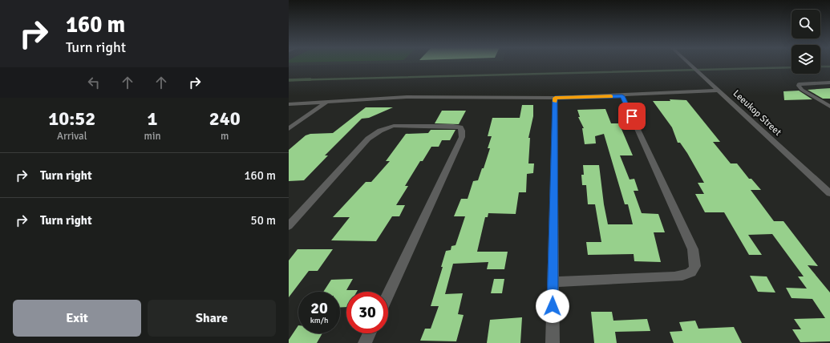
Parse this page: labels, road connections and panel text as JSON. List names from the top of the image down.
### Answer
{
  "streets": {
    "street": ["Leeukop Street"]
  },
  "page": {
    "turn": ["160 m", "Turn right"],
    "eta": [
      "10:52",
      "Arrival",
      "1",
      "min",
      "240",
      "m"
    ],
    "list": [
      {
        "name": "Turn right",
        "value": "160 m"
      },
      {
        "name": "Turn right",
        "value": "50 m"
      }
    ],
    "speed": "20 km/h",
    "limit": "30",
    "buttons": ["Exit", "Share"]
  }
}
